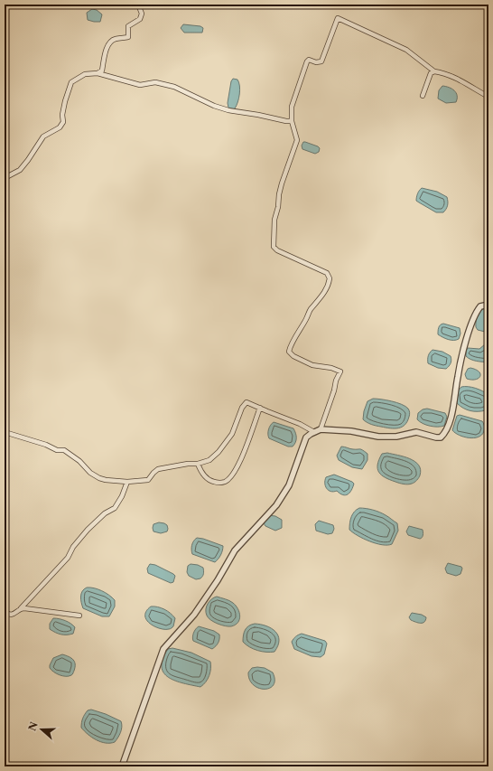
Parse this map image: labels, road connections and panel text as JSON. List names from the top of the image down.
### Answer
{
  "north": "left"
}
